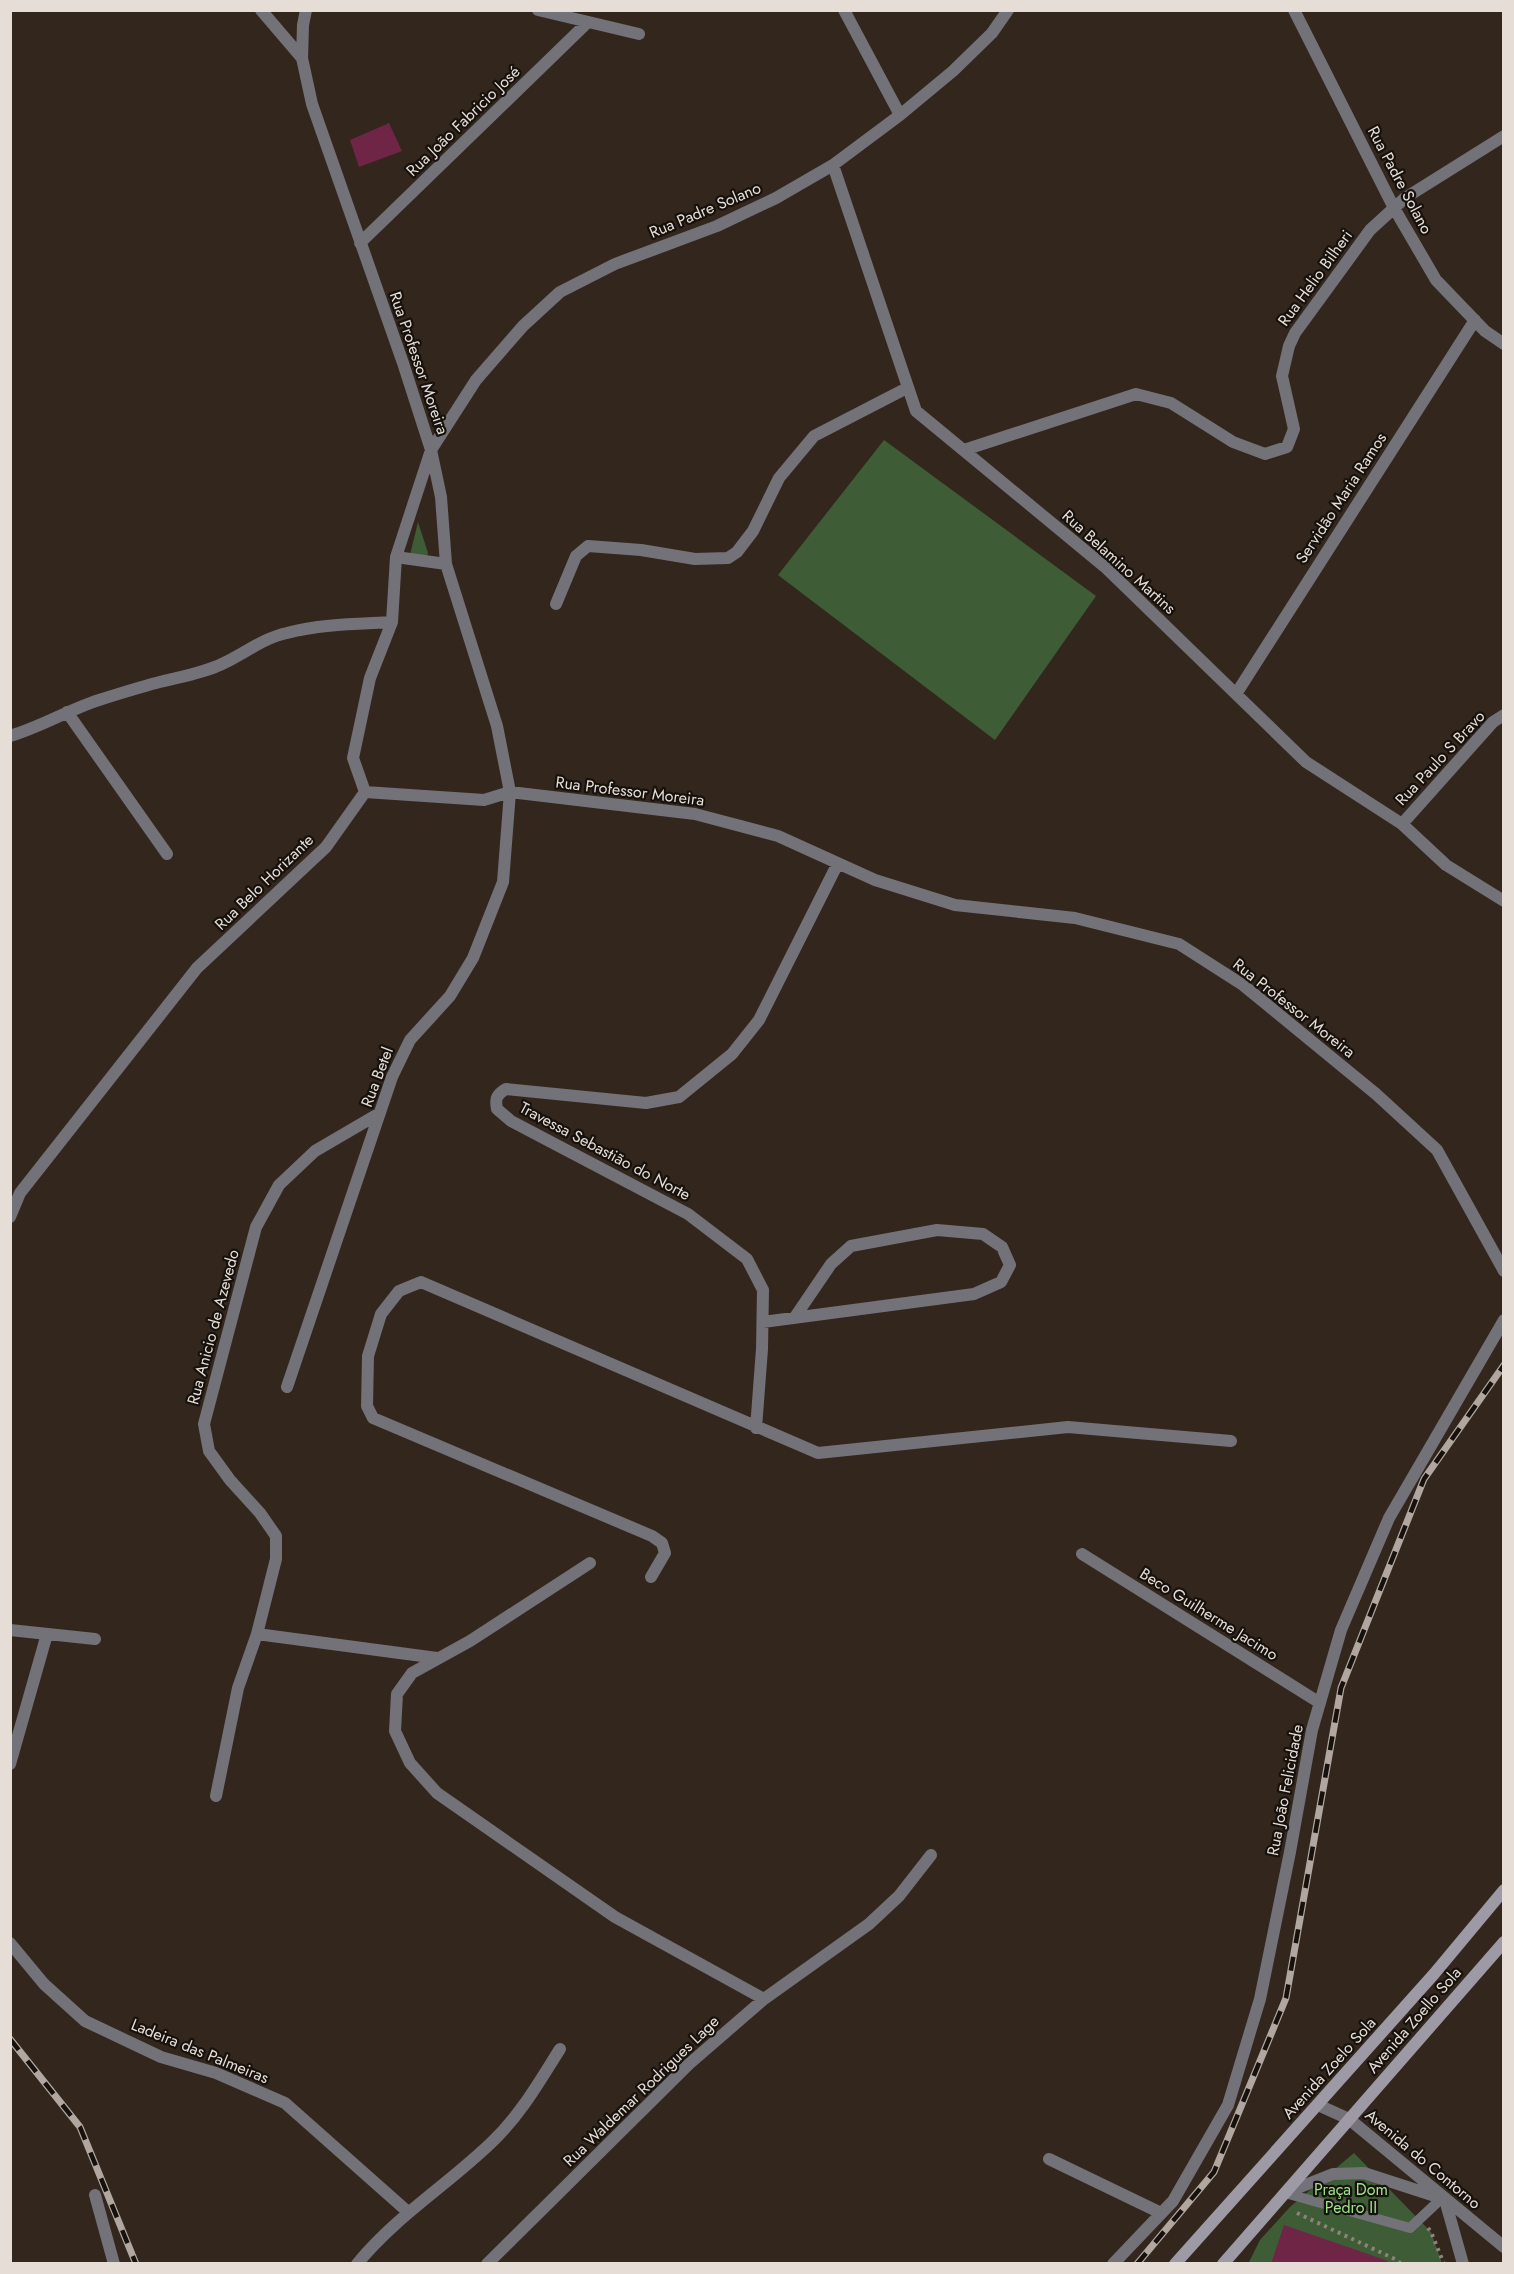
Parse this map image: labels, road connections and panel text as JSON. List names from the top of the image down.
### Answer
{
  "streets": {
    "main road": ["Avenida Zoello Sola", "Avenida Zoelo Sola"],
    "street": [
      "Rua João Fabricio José",
      "Rua Padre Solano",
      "Rua Helio Bilheri",
      "Rua Professor Moreira",
      "Servidão Maria Ramos",
      "Rua Belamino Martins",
      "Rua Paulo S Bravo",
      "Rua Belo Horizante",
      "Rua Betel",
      "Travessa Sebastião do Norte",
      "Rua Anicio de Azevedo",
      "Beco Guilherme Jacimo",
      "Rua João Felicidade",
      "Ladeira das Palmeiras",
      "Rua Waldemar Rodrigues Lage",
      "Avenida do Contorno"
    ]
  },
  "crossings": [
    ["Rua João Fabricio José", "Rua Professor Moreira"],
    ["Rua Padre Solano", "Rua Helio Bilheri"],
    ["Rua Padre Solano", "Rua Professor Moreira"],
    ["Rua Padre Solano", "Servidão Maria Ramos"],
    ["Rua Padre Solano", "Rua Belamino Martins"],
    ["Rua Helio Bilheri", "Rua Belamino Martins"],
    ["Rua Professor Moreira", "Rua Betel"],
    ["Rua Professor Moreira", "Travessa Sebastião do Norte"],
    ["Servidão Maria Ramos", "Rua Belamino Martins"],
    ["Rua Belamino Martins", "Rua Paulo S Bravo"],
    ["Rua Betel", "Rua Anicio de Azevedo"],
    ["Beco Guilherme Jacimo", "Rua João Felicidade"],
    ["Avenida Zoello Sola", "Avenida do Contorno"],
    ["Avenida Zoelo Sola", "Avenida do Contorno"]
  ],
  "parks": ["Praça Dom Pedro II"]
}
